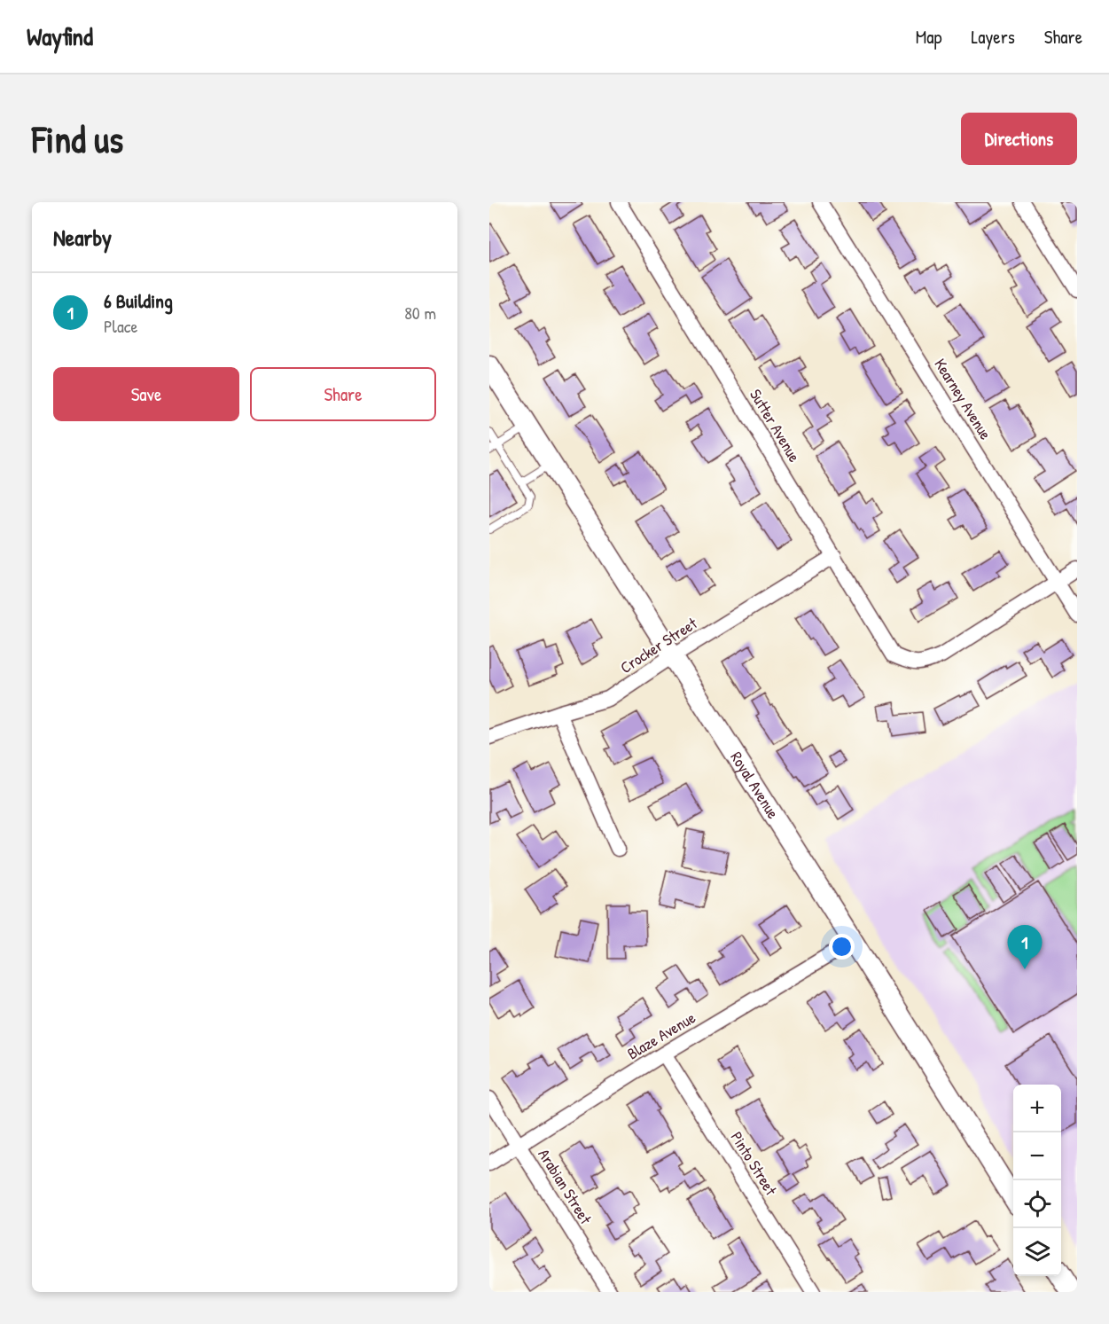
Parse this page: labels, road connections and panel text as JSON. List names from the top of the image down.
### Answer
{
  "streets": {
    "main road": ["Royal Avenue"],
    "street": [
      "Kearney Avenue",
      "Sutter Avenue",
      "Crocker Street",
      "Blaze Avenue",
      "Pinto Street",
      "Arabian Street"
    ]
  },
  "crossings": [
    ["Kearney Avenue", "Sutter Avenue"],
    ["Sutter Avenue", "Crocker Street"],
    ["Crocker Street", "Royal Avenue"],
    ["Royal Avenue", "Blaze Avenue"],
    ["Blaze Avenue", "Pinto Street"],
    ["Blaze Avenue", "Arabian Street"]
  ],
  "page": {
    "header": "Wayfind",
    "nav": ["Map", "Layers", "Share"],
    "buttons": [
      "Directions",
      ["Save", "Share"]
    ],
    "title": "Find us",
    "heading": "Nearby",
    "list": [
      {
        "mark": "1",
        "name": "6 Building",
        "note": "Place",
        "value": "80 m"
      }
    ],
    "pins": "1",
    "map_buttons": ["+", "−"]
  }
}
